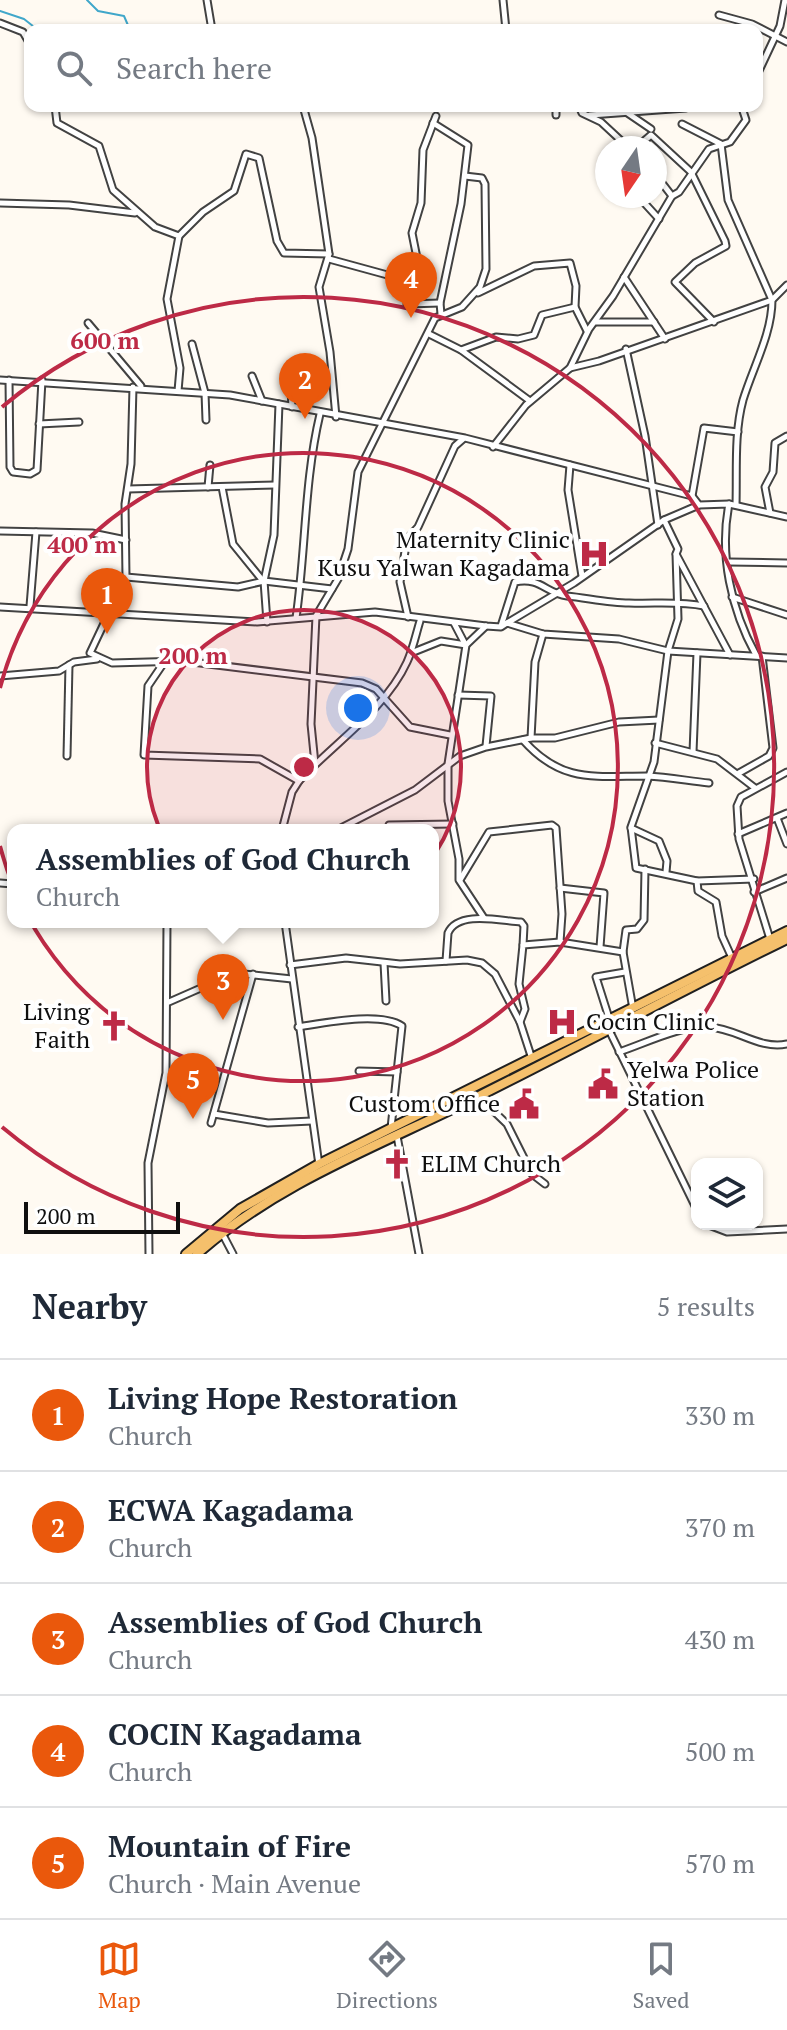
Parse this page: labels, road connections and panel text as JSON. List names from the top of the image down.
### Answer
{
  "places": {
    "hospital": ["Maternity Clinic Kusu Yalwan Kagadama", "Cocin Clinic"],
    "church": ["Living Faith", "ELIM Church"],
    "public building": ["Yelwa Police Station", "Custom Office"]
  },
  "scale_bar": "200 m",
  "north": "bottom",
  "page": {
    "search": "Search here",
    "pins": [
      "4",
      "2",
      "1",
      "3",
      "5"
    ],
    "popup": ["Assemblies of God Church", "Church"],
    "scale": "200 m",
    "heading": ["Nearby", "5 results"],
    "list": [
      {
        "mark": "1",
        "name": "Living Hope Restoration",
        "note": "Church",
        "value": "330 m"
      },
      {
        "mark": "2",
        "name": "ECWA Kagadama",
        "note": "Church",
        "value": "370 m"
      },
      {
        "mark": "3",
        "name": "Assemblies of God Church",
        "note": "Church",
        "value": "430 m"
      },
      {
        "mark": "4",
        "name": "COCIN Kagadama",
        "note": "Church",
        "value": "500 m"
      },
      {
        "mark": "5",
        "name": "Mountain of Fire",
        "note": "Church · Main Avenue",
        "value": "570 m"
      }
    ],
    "nav": ["Map", "Directions", "Saved"]
  },
  "rings": ["600 m", "400 m", "200 m"]
}
